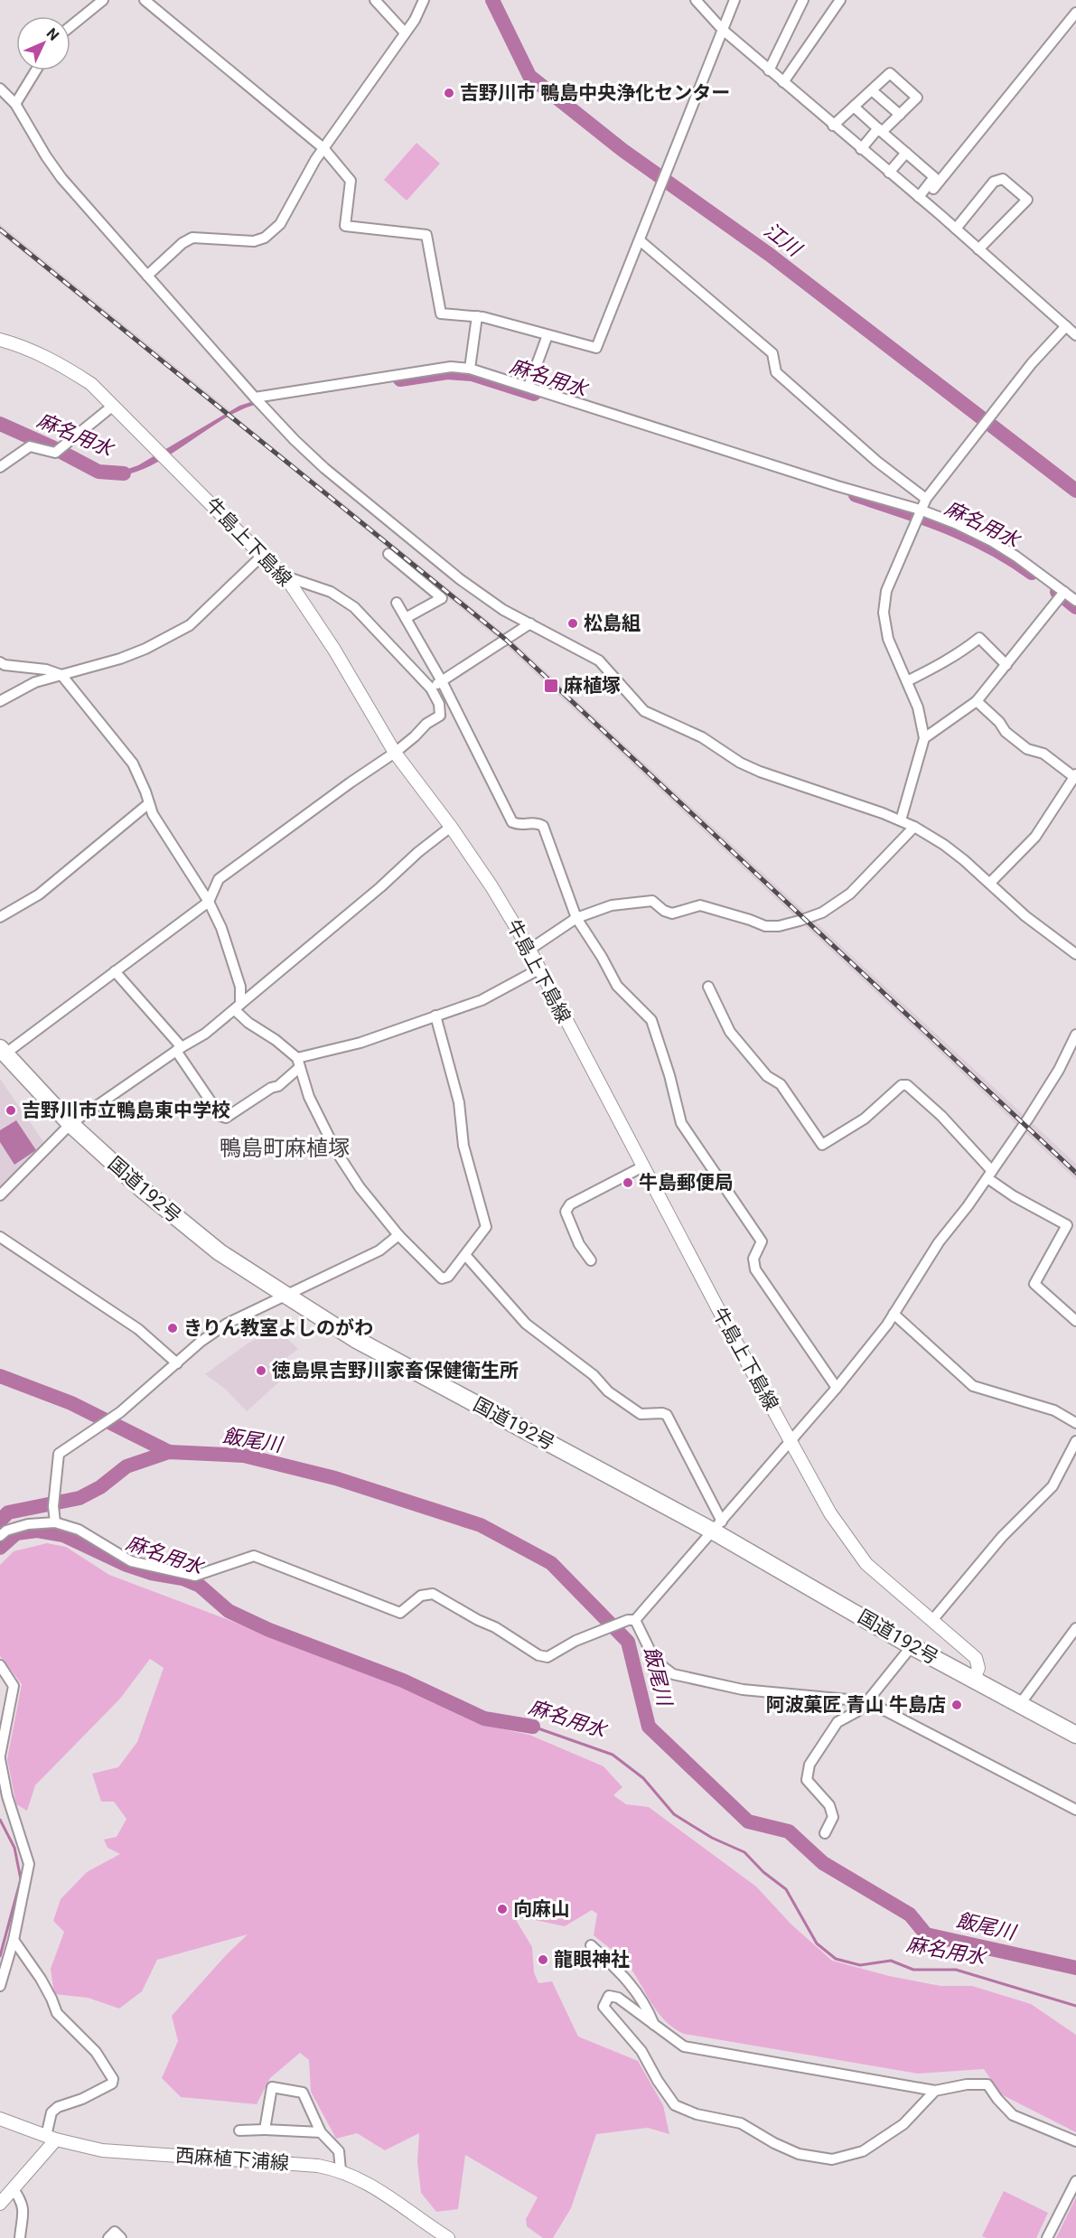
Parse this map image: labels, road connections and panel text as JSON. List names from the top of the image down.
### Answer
{
  "streets": {
    "highway": ["国道192号"],
    "main road": ["牛島上下島線", "西麻植下浦線"]
  },
  "crossings": [
    ["牛島上下島線", "国道192号"]
  ],
  "districts": ["鴨島町麻植塚"],
  "water": ["江川", "麻名用水", "飯尾川"],
  "places": {
    "other": [
      "吉野川市 鴨島中央浄化センター",
      "松島組",
      "吉野川市立鴨島東中学校",
      "牛島郵便局",
      "きりん教室よしのがわ",
      "徳島県吉野川家畜保健衛生所",
      "阿波菓匠 青山 牛島店",
      "向麻山",
      "龍眼神社"
    ],
    "transit": ["麻植塚"]
  },
  "north": "top right"
}
